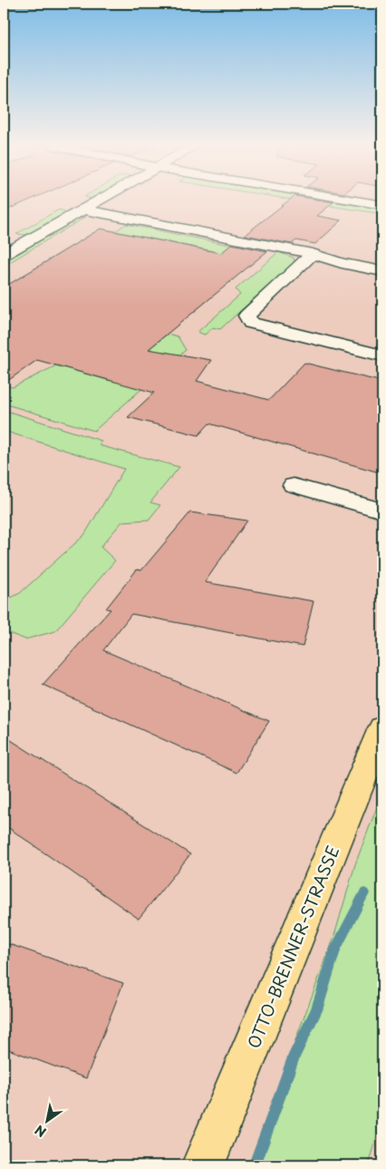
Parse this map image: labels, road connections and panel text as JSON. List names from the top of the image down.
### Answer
{
  "streets": {
    "main road": ["OTTO-BRENNER-STRASSE"]
  },
  "north": "bottom left"
}
